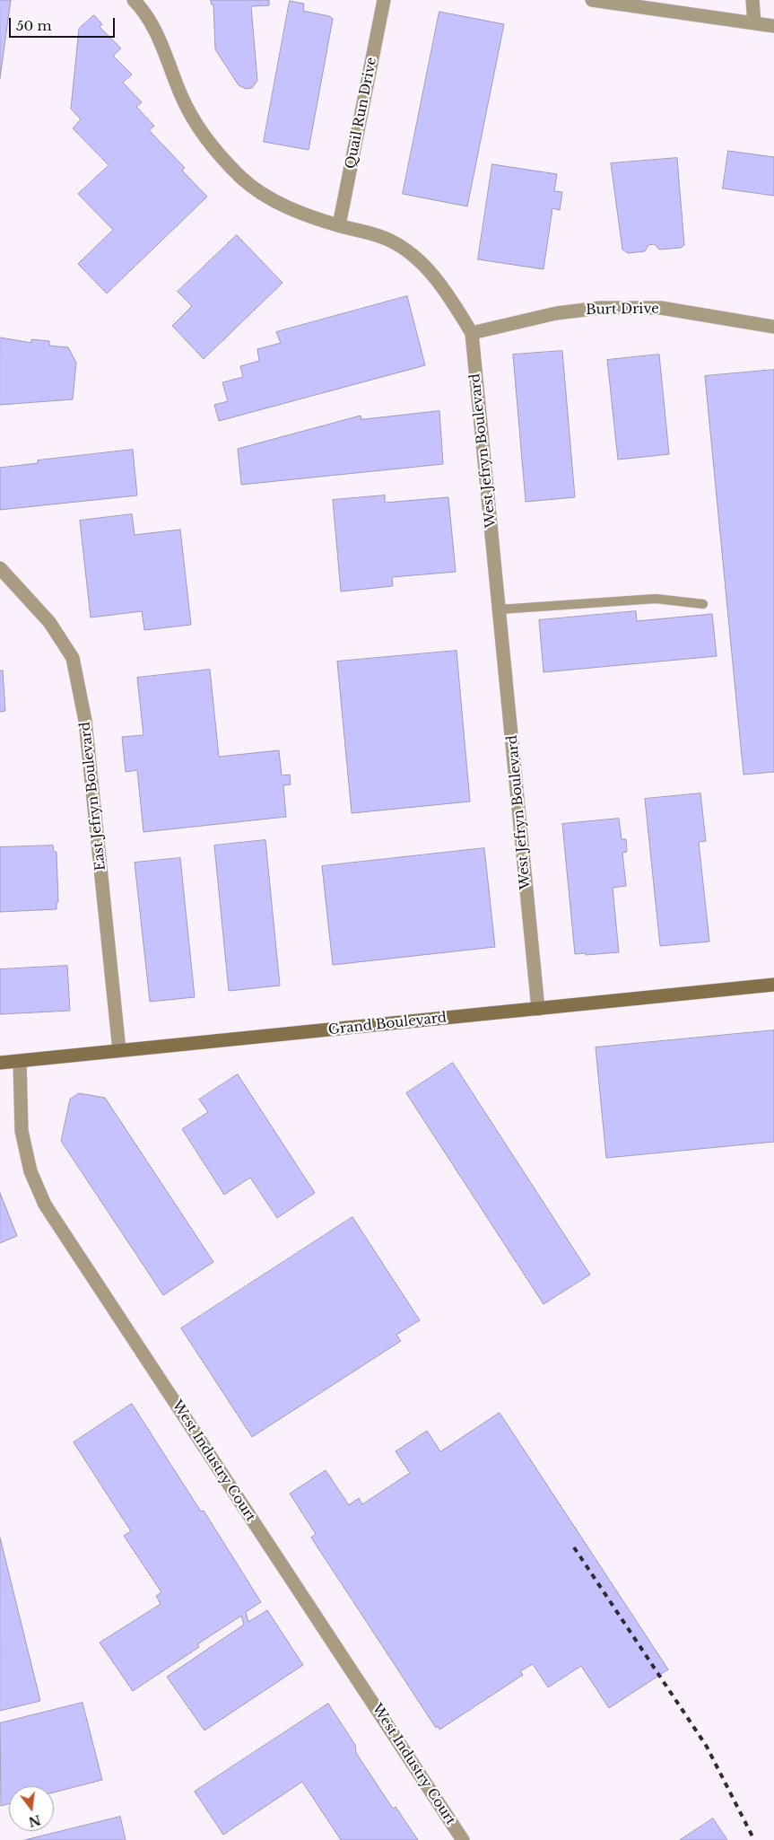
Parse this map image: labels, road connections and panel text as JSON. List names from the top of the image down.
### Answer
{
  "streets": {
    "street": [
      "Quail Run Drive",
      "Burt Drive",
      "West Jefryn Boulevard",
      "East Jefryn Boulevard",
      "Grand Boulevard",
      "West Industry Court"
    ]
  },
  "crossings": [
    ["Quail Run Drive", "West Jefryn Boulevard"],
    ["Burt Drive", "West Jefryn Boulevard"],
    ["West Jefryn Boulevard", "Grand Boulevard"],
    ["East Jefryn Boulevard", "Grand Boulevard"],
    ["Grand Boulevard", "West Industry Court"]
  ],
  "scale_bar": "50 m",
  "north": "bottom"
}
